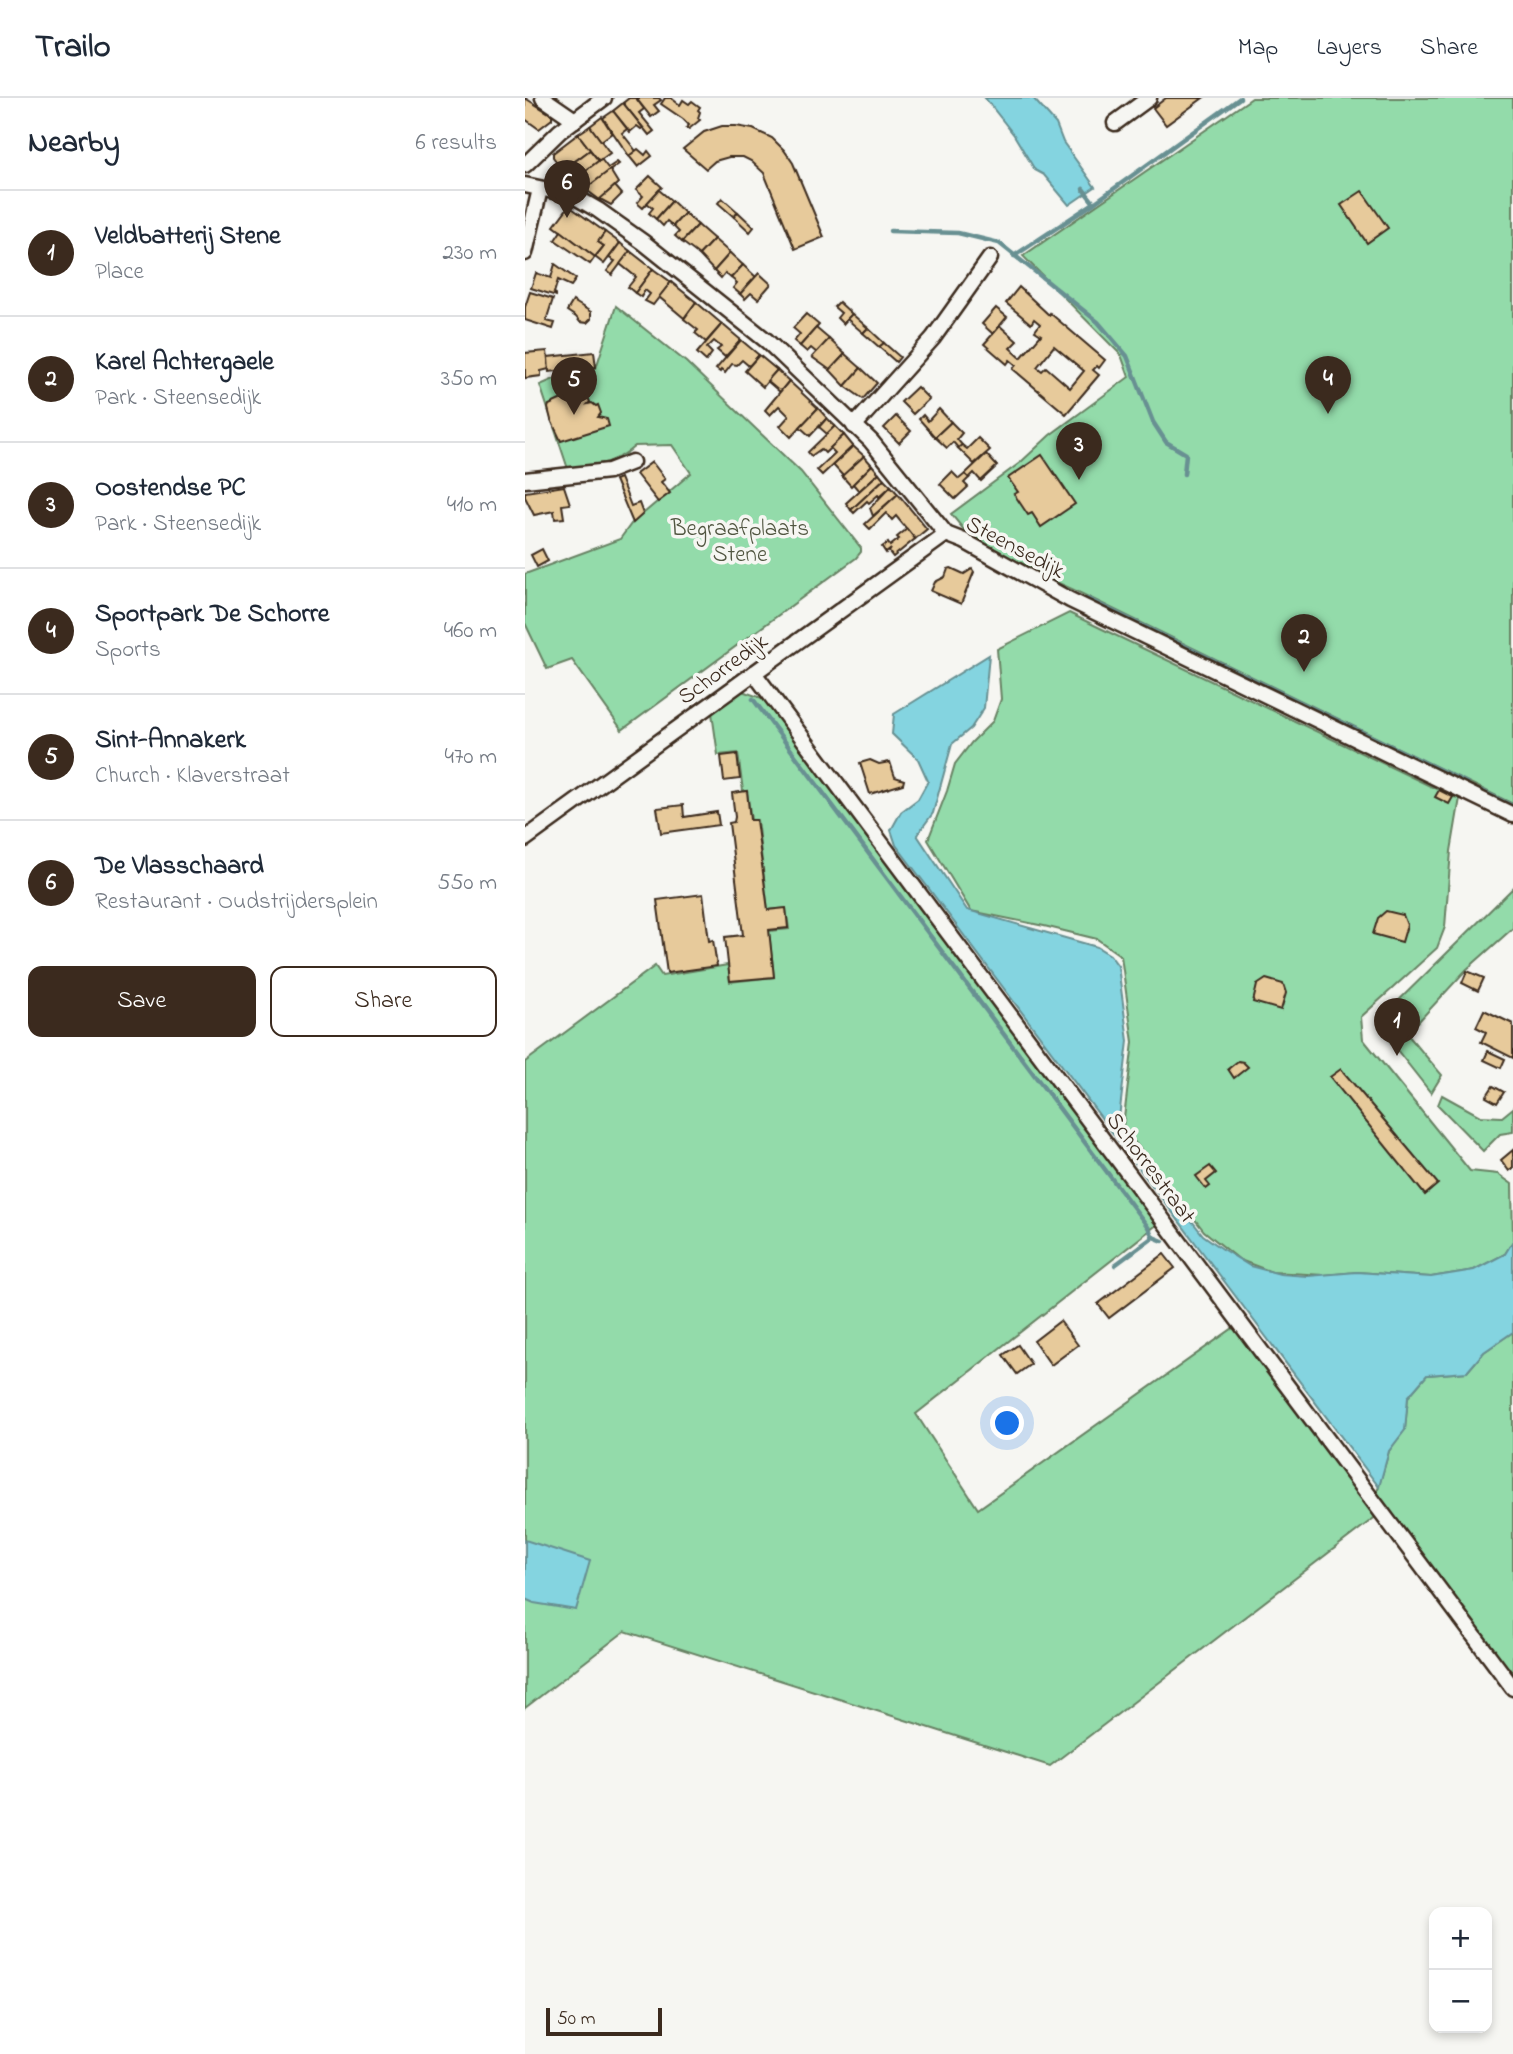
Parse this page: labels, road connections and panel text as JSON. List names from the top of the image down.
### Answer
{
  "streets": {
    "street": ["Steensedijk", "Schorredijk", "Schorrestraat"]
  },
  "crossings": [
    ["Steensedijk", "Schorredijk"],
    ["Schorredijk", "Schorrestraat"]
  ],
  "parks": ["Begraafplaats Stene"],
  "scale_bar": "50 m",
  "page": {
    "header": "Trailo",
    "nav": ["Map", "Layers", "Share"],
    "heading": ["Nearby", "6 results"],
    "pins": [
      "6",
      "4",
      "5",
      "3",
      "2",
      "1"
    ],
    "list": [
      {
        "mark": "1",
        "name": "Veldbatterij Stene",
        "note": "Place",
        "value": "230 m"
      },
      {
        "mark": "2",
        "name": "Karel Achtergaele",
        "note": "Park · Steensedijk",
        "value": "350 m"
      },
      {
        "mark": "3",
        "name": "Oostendse PC",
        "note": "Park · Steensedijk",
        "value": "410 m"
      },
      {
        "mark": "4",
        "name": "Sportpark De Schorre",
        "note": "Sports",
        "value": "460 m"
      },
      {
        "mark": "5",
        "name": "Sint-Annakerk",
        "note": "Church · Klaverstraat",
        "value": "470 m"
      },
      {
        "mark": "6",
        "name": "De Vlasschaard",
        "note": "Restaurant · Oudstrijdersplein",
        "value": "550 m"
      }
    ],
    "buttons": ["Save", "Share"],
    "map_buttons": ["+", "−"],
    "scale": "50 m"
  }
}
